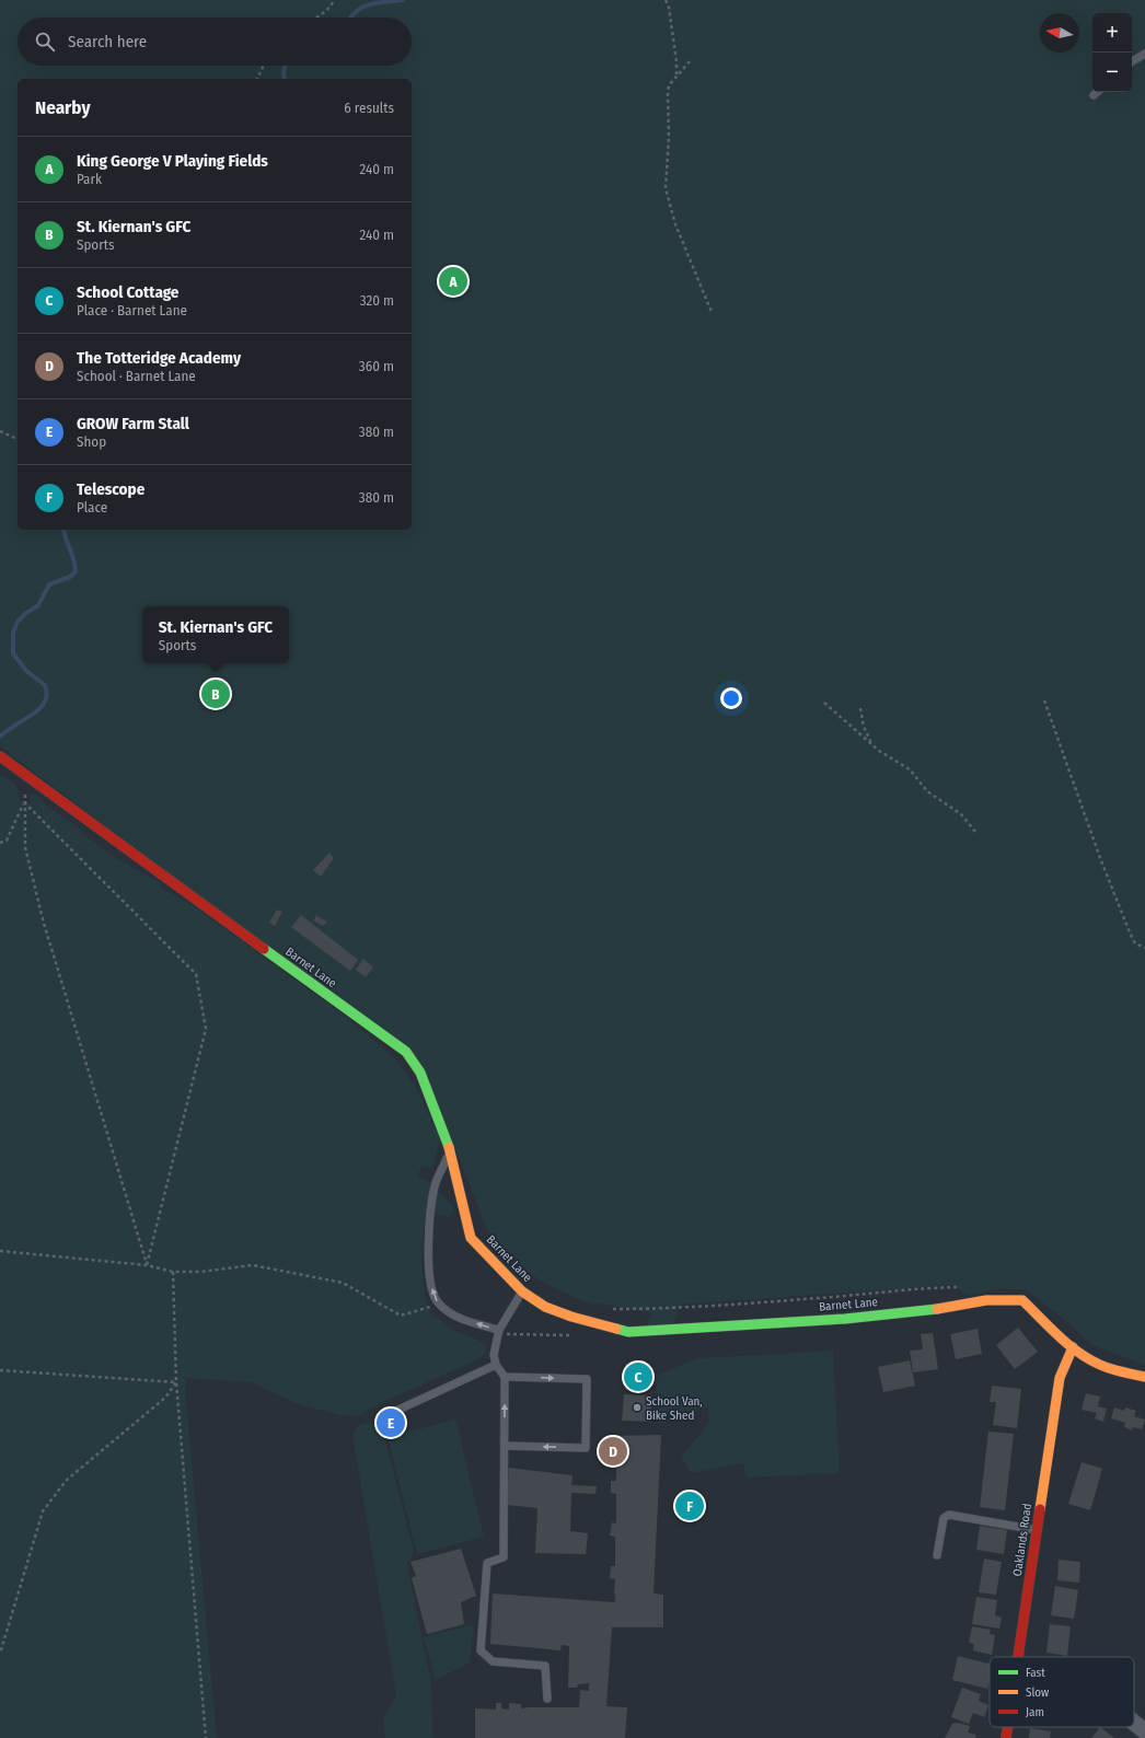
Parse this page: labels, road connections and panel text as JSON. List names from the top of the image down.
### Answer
{
  "streets": {
    "street": ["Barnet Lane", "Oaklands Road"]
  },
  "crossings": [
    ["Barnet Lane", "Oaklands Road"]
  ],
  "places": ["School Van, Bike Shed"],
  "legend": ["Fast", "Slow", "Jam"],
  "north": "left",
  "page": {
    "map_buttons": ["+", "−"],
    "search": "Search here",
    "heading": ["Nearby", "6 results"],
    "list": [
      {
        "mark": "A",
        "name": "King George V Playing Fields",
        "note": "Park",
        "value": "240 m"
      },
      {
        "mark": "B",
        "name": "St. Kiernan's GFC",
        "note": "Sports",
        "value": "240 m"
      },
      {
        "mark": "C",
        "name": "School Cottage",
        "note": "Place · Barnet Lane",
        "value": "320 m"
      },
      {
        "mark": "D",
        "name": "The Totteridge Academy",
        "note": "School · Barnet Lane",
        "value": "360 m"
      },
      {
        "mark": "E",
        "name": "GROW Farm Stall",
        "note": "Shop",
        "value": "380 m"
      },
      {
        "mark": "F",
        "name": "Telescope",
        "note": "Place",
        "value": "380 m"
      }
    ],
    "pins": [
      "A",
      "B",
      "C",
      "E",
      "D",
      "F"
    ],
    "popup": ["St. Kiernan's GFC", "Sports"]
  }
}
